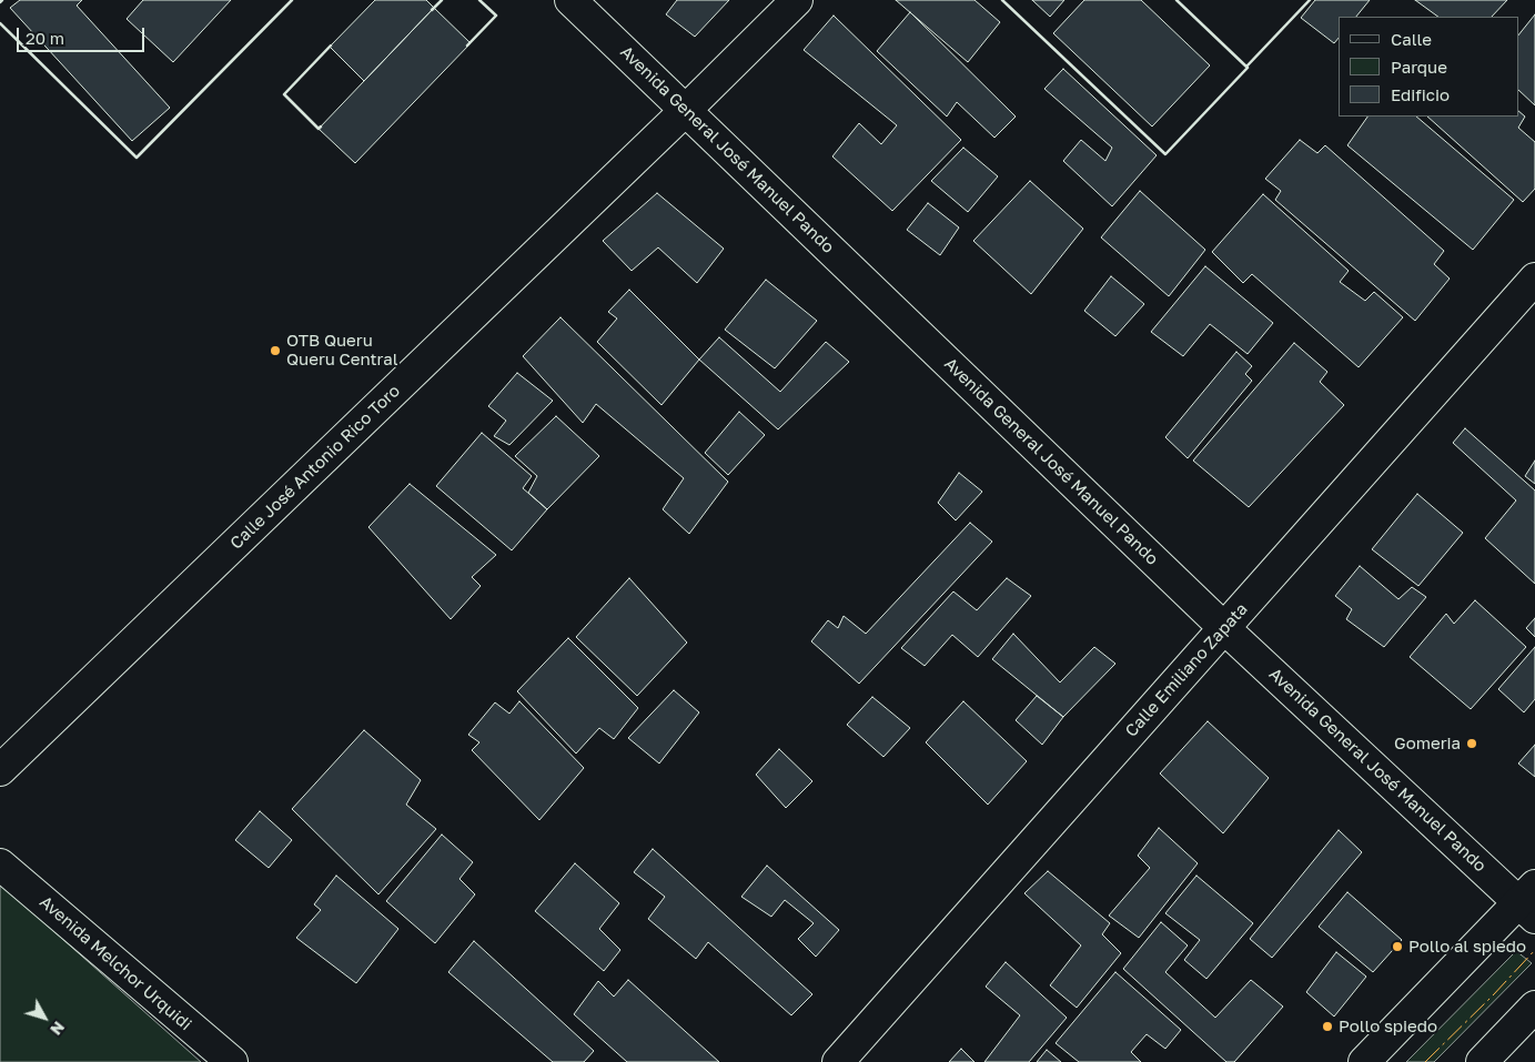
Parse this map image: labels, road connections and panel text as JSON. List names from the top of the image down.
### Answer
{
  "streets": {
    "main road": [
      "Avenida General José Manuel Pando",
      "Calle José Antonio Rico Toro",
      "Calle Emiliano Zapata",
      "Avenida Melchor Urquidi"
    ]
  },
  "crossings": [
    ["Avenida General José Manuel Pando", "Calle José Antonio Rico Toro"],
    ["Avenida General José Manuel Pando", "Calle Emiliano Zapata"]
  ],
  "places": [
    "OTB Queru Queru Central",
    "Gomeria",
    "Pollo al spiedo",
    "Pollo spiedo"
  ],
  "legend": ["Calle", "Parque", "Edificio"],
  "scale_bar": "20 m",
  "north": "bottom right"
}
